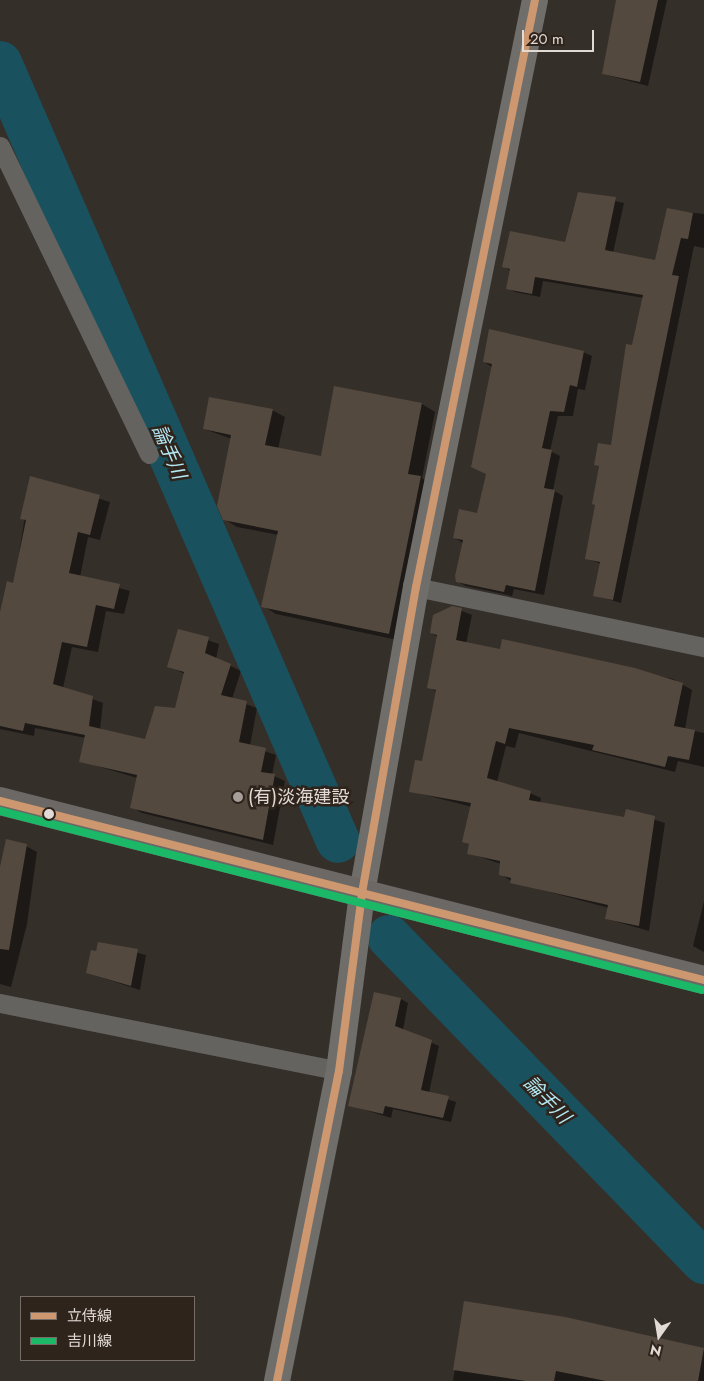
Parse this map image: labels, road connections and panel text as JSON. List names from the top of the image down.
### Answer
{
  "water": ["論手川"],
  "places": ["(有)淡海建設"],
  "lines": ["transit line 立侍線", "transit line 吉川線"],
  "legend": ["立侍線", "吉川線"],
  "scale_bar": "20 m",
  "north": "bottom"
}
